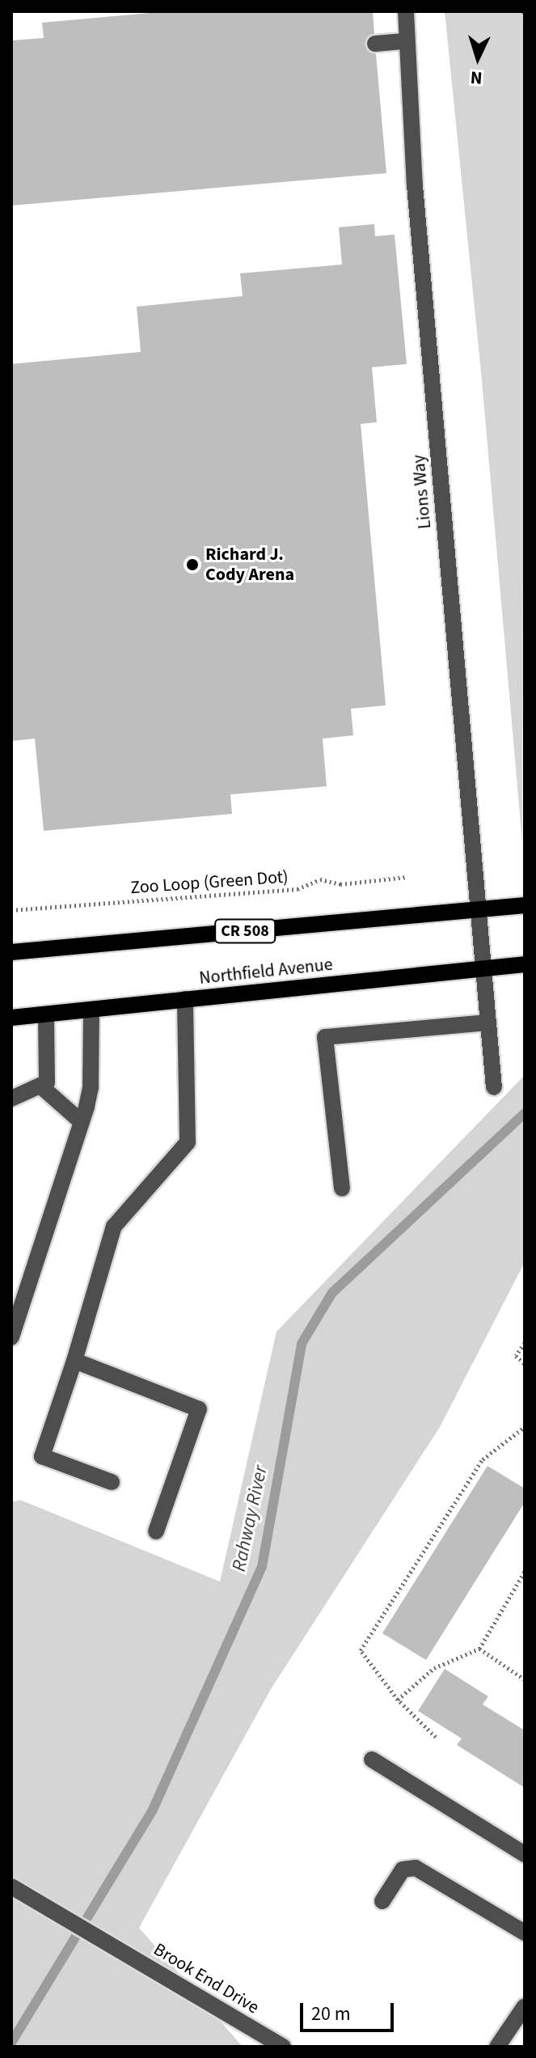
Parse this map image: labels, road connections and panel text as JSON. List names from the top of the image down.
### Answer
{
  "streets": {
    "main road": ["CR 508", "Northfield Avenue"],
    "street": ["Lions Way", "Brook End Drive"],
    "path": ["Zoo Loop (Green Dot)"]
  },
  "crossings": [
    ["Lions Way", "CR 508"],
    ["Lions Way", "Northfield Avenue"]
  ],
  "water": ["Rahway River"],
  "places": ["Richard J. Cody Arena"],
  "scale_bar": "20 m",
  "north": "bottom"
}
